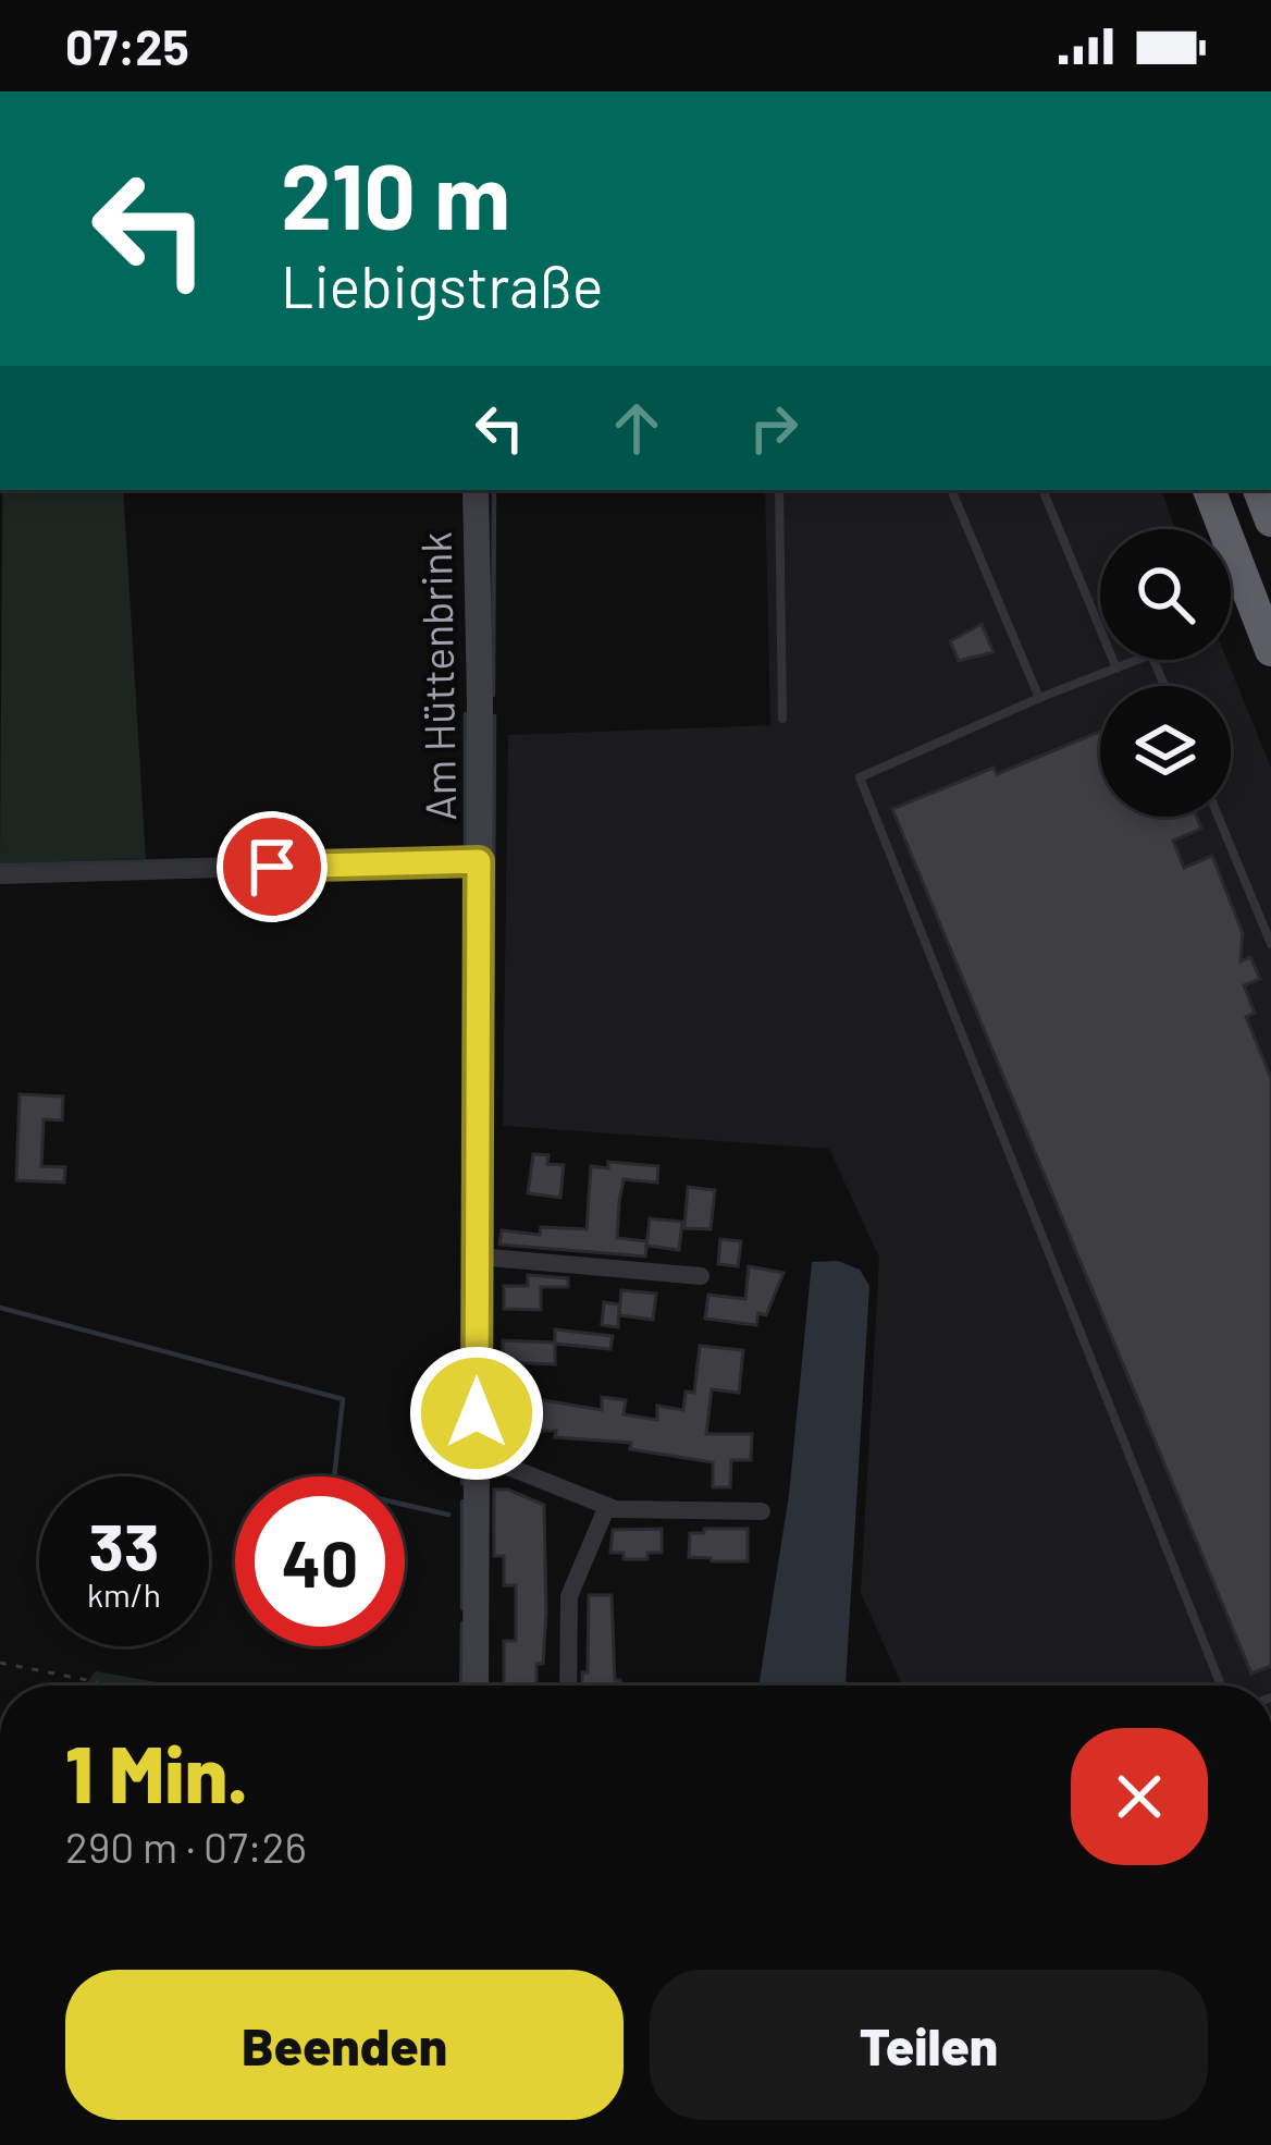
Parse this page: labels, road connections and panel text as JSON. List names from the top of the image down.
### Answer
{
  "streets": {
    "street": ["Am Hüttenbrink"]
  },
  "page": {
    "status": "07:25",
    "turn": ["210 m", "Liebigstraße"],
    "speed": "33 km/h",
    "limit": "40",
    "heading": ["1 Min.", "290 m · 07:26"],
    "buttons": ["Beenden", "Teilen"]
  }
}
